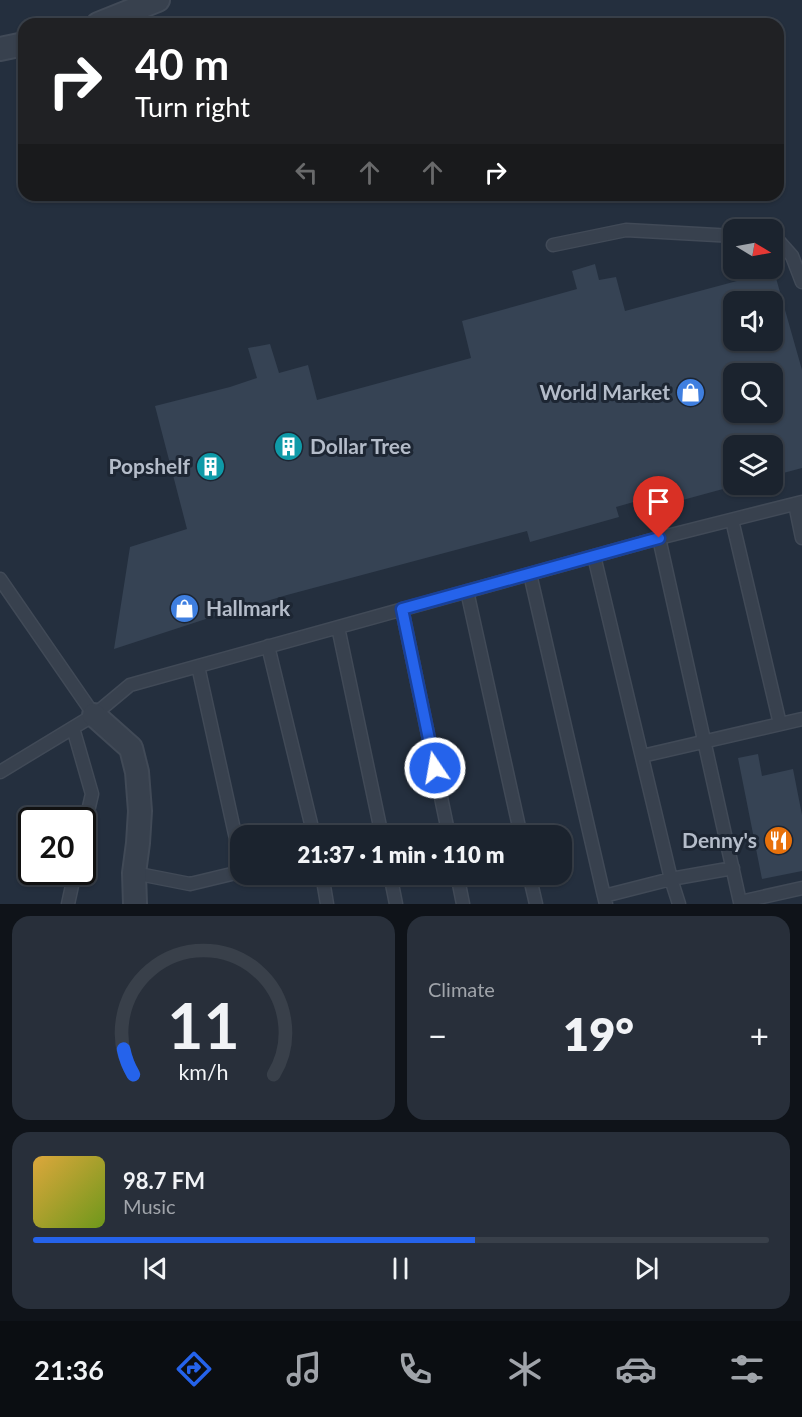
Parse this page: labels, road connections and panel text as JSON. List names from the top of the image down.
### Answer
{
  "places": {
    "shop": ["World Market", "Hallmark"],
    "building": ["Dollar Tree", "Popshelf"],
    "restaurant": ["Denny's"]
  },
  "north": "right",
  "page": {
    "turn": ["40 m", "Turn right"],
    "limit": "20",
    "trip": "21:37 · 1 min · 110 m",
    "tile": "Climate",
    "heat": ["−", "19°", "+"],
    "song": ["98.7 FM", "Music"],
    "tabs": "21:36",
    "gauge": ["11", "km/h"]
  }
}
